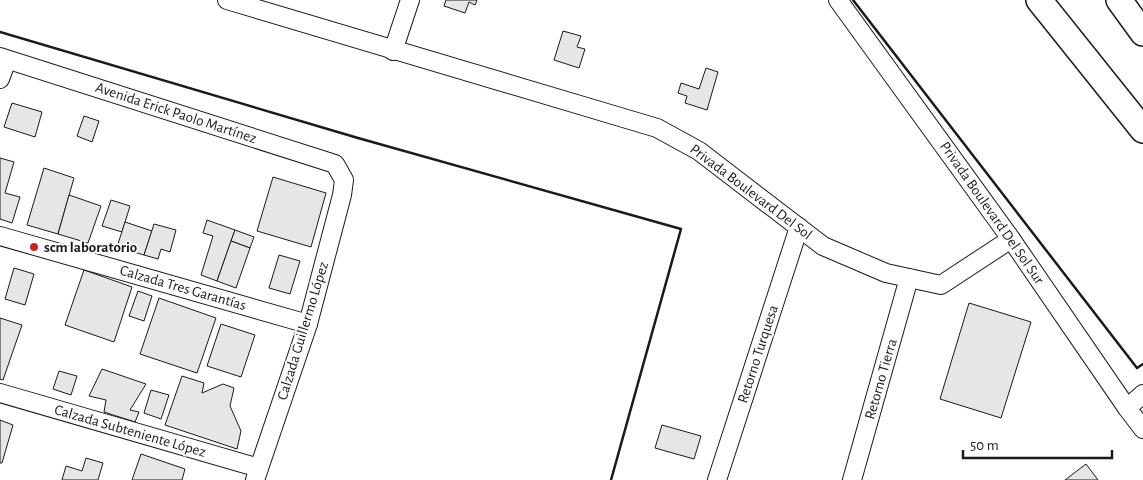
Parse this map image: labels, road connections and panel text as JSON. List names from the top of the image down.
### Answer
{
  "streets": {
    "street": [
      "Avenida Erick Paolo Martínez",
      "Privada Boulevard Del Sol",
      "Privada Boulevard Del Sol Sur",
      "Calzada Tres Garantías",
      "Calzada Guillermo López",
      "Retorno Turquesa",
      "Retorno Tierra",
      "Calzada Subteniente López"
    ]
  },
  "crossings": [
    ["Avenida Erick Paolo Martínez", "Calzada Guillermo López"],
    ["Privada Boulevard Del Sol", "Privada Boulevard Del Sol Sur"],
    ["Privada Boulevard Del Sol", "Retorno Turquesa"],
    ["Privada Boulevard Del Sol", "Retorno Tierra"],
    ["Calzada Tres Garantías", "Calzada Guillermo López"],
    ["Calzada Guillermo López", "Calzada Subteniente López"]
  ],
  "places": ["scm laboratorio"],
  "scale_bar": "50 m"
}
